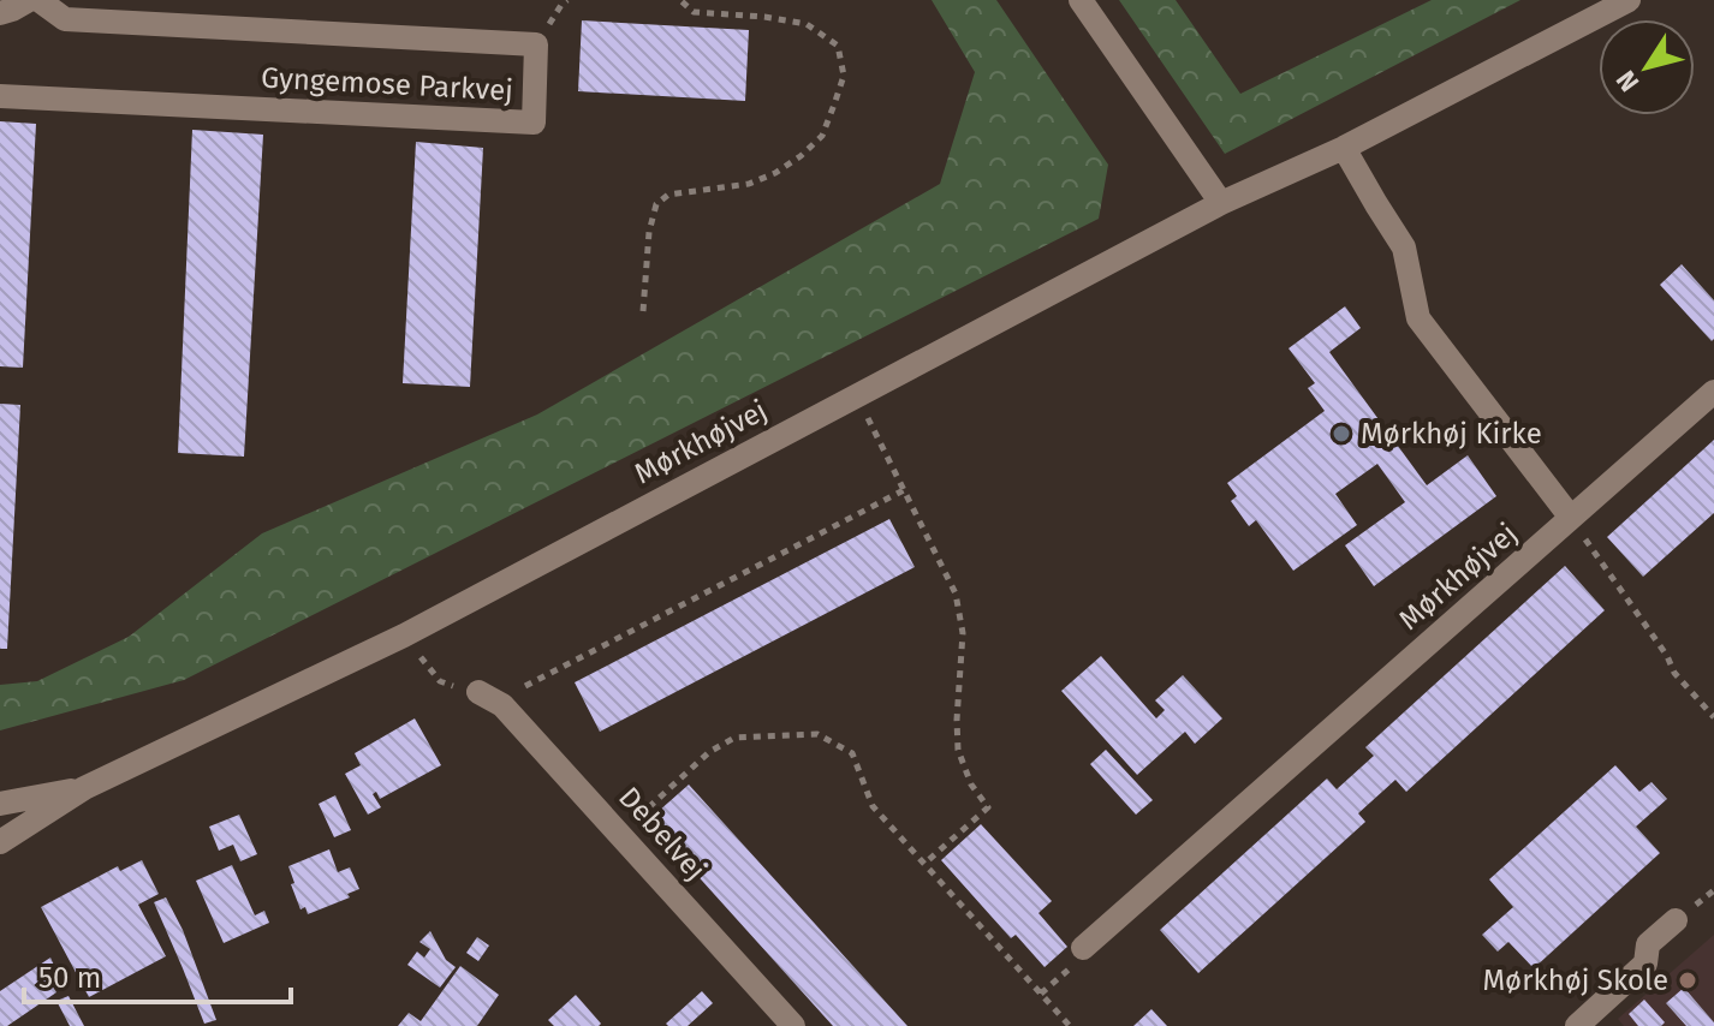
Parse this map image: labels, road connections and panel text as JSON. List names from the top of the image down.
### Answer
{
  "streets": {
    "street": ["Gyngemose Parkvej", "Mørkhøjvej", "Debelvej"]
  },
  "places": ["Mørkhøj Kirke", "Mørkhøj Skole"],
  "scale_bar": "50 m",
  "north": "bottom left"
}
